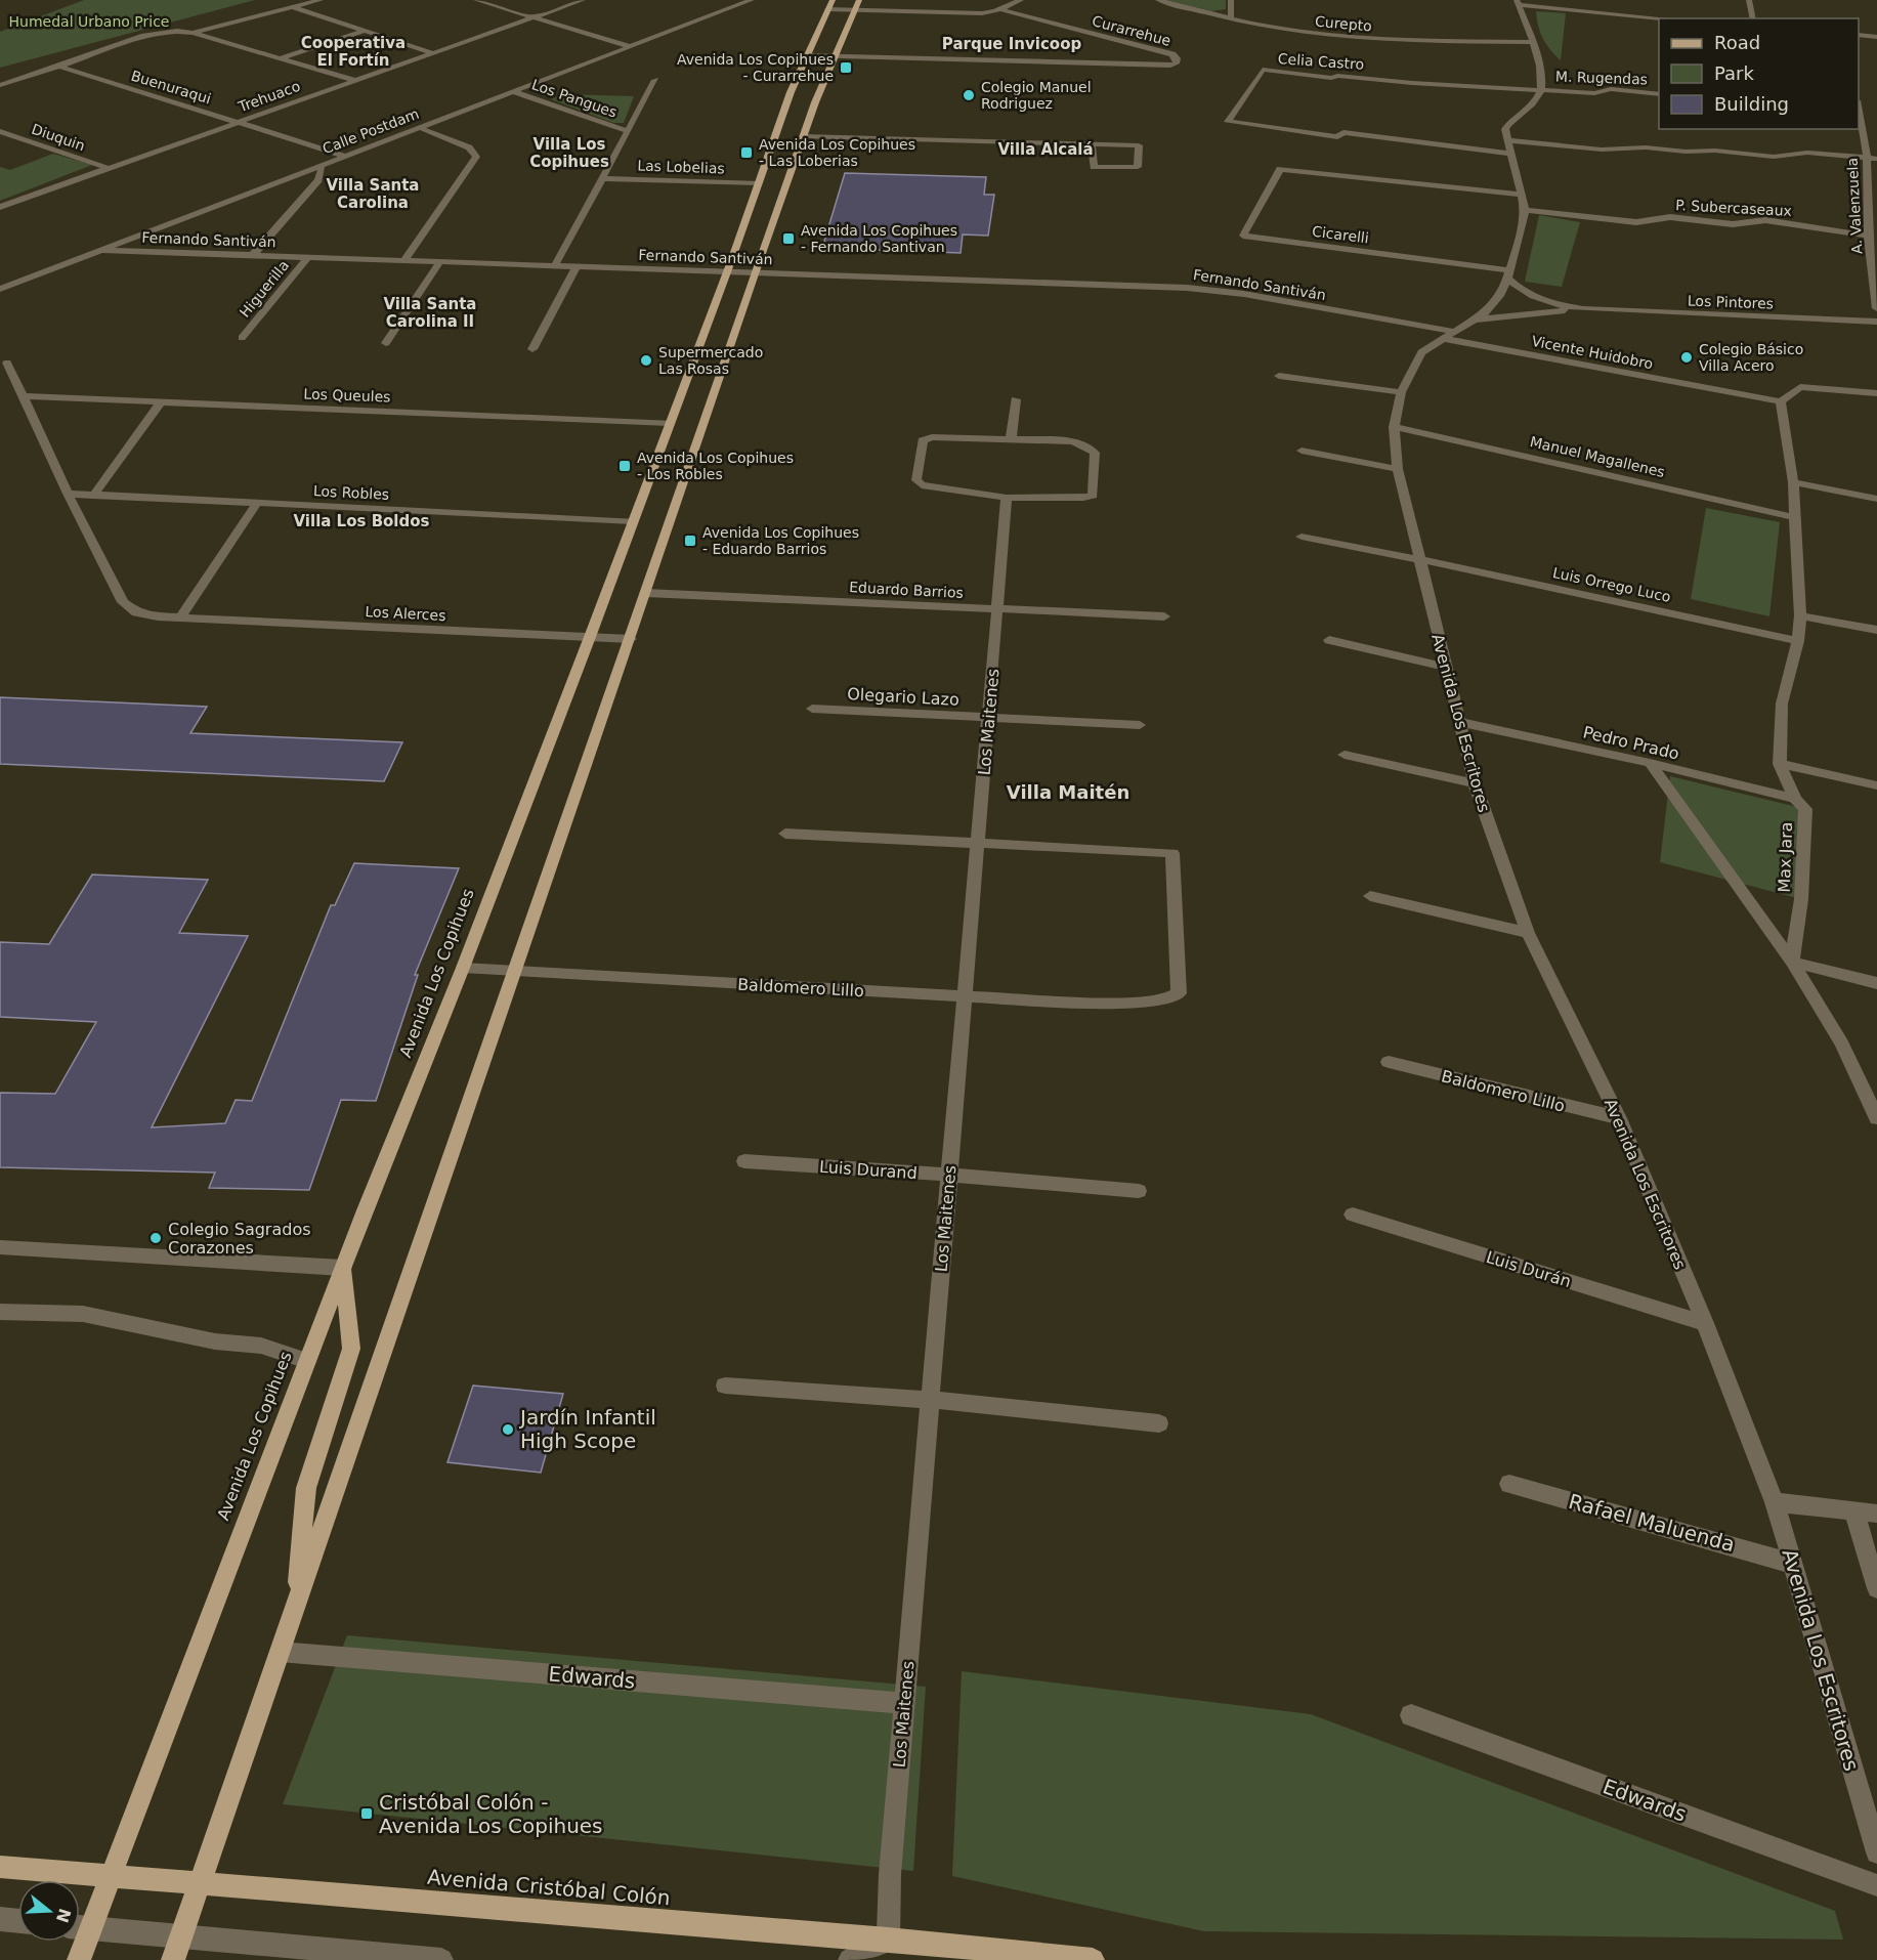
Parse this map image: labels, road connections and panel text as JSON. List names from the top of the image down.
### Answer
{
  "streets": {
    "main road": ["Avenida Los Copihues", "Avenida Cristóbal Colón"],
    "street": [
      "Curepto",
      "Curarrehue",
      "Celia Castro",
      "M. Rugendas",
      "Buenuraqui",
      "Trehuaco",
      "Los Pangues",
      "Calle Postdam",
      "Diuquin",
      "Las Lobelias",
      "A. Valenzuela",
      "P. Subercaseaux",
      "Cicarelli",
      "Fernando Santiván",
      "Higuerilla",
      "Los Pintores",
      "Vicente Huidobro",
      "Los Queules",
      "Manuel Magallenes",
      "Los Robles",
      "Luis Orrego Luco",
      "Eduardo Barrios",
      "Los Alerces",
      "Olegario Lazo",
      "Los Maitenes",
      "Avenida Los Escritores",
      "Pedro Prado",
      "Max Jara",
      "Baldomero Lillo",
      "Luis Durand",
      "Luis Durán",
      "Rafael Maluenda",
      "Edwards"
    ]
  },
  "crossings": [
    ["Curarrehue", "Avenida Los Copihues"],
    ["Celia Castro", "M. Rugendas"],
    ["Celia Castro", "Avenida Los Escritores"],
    ["Buenuraqui", "Trehuaco"],
    ["Buenuraqui", "Calle Postdam"],
    ["Trehuaco", "Diuquin"],
    ["Los Pangues", "Calle Postdam"],
    ["Calle Postdam", "Fernando Santiván"],
    ["Calle Postdam", "Higuerilla"],
    ["Las Lobelias", "Avenida Los Copihues"],
    ["A. Valenzuela", "P. Subercaseaux"],
    ["P. Subercaseaux", "Avenida Los Escritores"],
    ["Cicarelli", "Los Pintores"],
    ["Cicarelli", "Avenida Los Escritores"],
    ["Fernando Santiván", "Higuerilla"],
    ["Fernando Santiván", "Vicente Huidobro"],
    ["Fernando Santiván", "Avenida Los Escritores"],
    ["Fernando Santiván", "Avenida Los Copihues"],
    ["Los Pintores", "Avenida Los Escritores"],
    ["Vicente Huidobro", "Avenida Los Escritores"],
    ["Vicente Huidobro", "Max Jara"],
    ["Los Queules", "Los Alerces"],
    ["Los Queules", "Avenida Los Copihues"],
    ["Manuel Magallenes", "Avenida Los Escritores"],
    ["Manuel Magallenes", "Max Jara"],
    ["Los Robles", "Los Alerces"],
    ["Los Robles", "Avenida Los Copihues"],
    ["Luis Orrego Luco", "Avenida Los Escritores"],
    ["Luis Orrego Luco", "Max Jara"],
    ["Eduardo Barrios", "Los Maitenes"],
    ["Los Alerces", "Avenida Los Copihues"],
    ["Olegario Lazo", "Los Maitenes"],
    ["Los Maitenes", "Baldomero Lillo"],
    ["Los Maitenes", "Luis Durand"],
    ["Los Maitenes", "Edwards"],
    ["Los Maitenes", "Avenida Cristóbal Colón"],
    ["Avenida Los Escritores", "Pedro Prado"],
    ["Avenida Los Escritores", "Baldomero Lillo"],
    ["Avenida Los Escritores", "Luis Durán"],
    ["Avenida Los Escritores", "Rafael Maluenda"],
    ["Pedro Prado", "Max Jara"],
    ["Avenida Los Copihues", "Baldomero Lillo"],
    ["Avenida Los Copihues", "Avenida Cristóbal Colón"]
  ],
  "districts": [
    "Cooperativa El Fortín",
    "Parque Invicoop",
    "Villa Los Copihues",
    "Villa Alcalá",
    "Villa Santa Carolina",
    "Villa Santa Carolina II",
    "Villa Los Boldos",
    "Villa Maitén"
  ],
  "parks": ["Humedal Urbano Price"],
  "places": {
    "transit": [
      "Avenida Los Copihues - Curarrehue",
      "Avenida Los Copihues - Las Loberias",
      "Avenida Los Copihues - Fernando Santivan",
      "Avenida Los Copihues - Los Robles",
      "Avenida Los Copihues - Eduardo Barrios",
      "Cristóbal Colón - Avenida Los Copihues"
    ],
    "other": [
      "Colegio Manuel Rodriguez",
      "Colegio Básico Villa Acero",
      "Supermercado Las Rosas",
      "Colegio Sagrados Corazones",
      "Jardín Infantil High Scope"
    ]
  },
  "legend": ["Road", "Park", "Building"],
  "north": "right"
}
